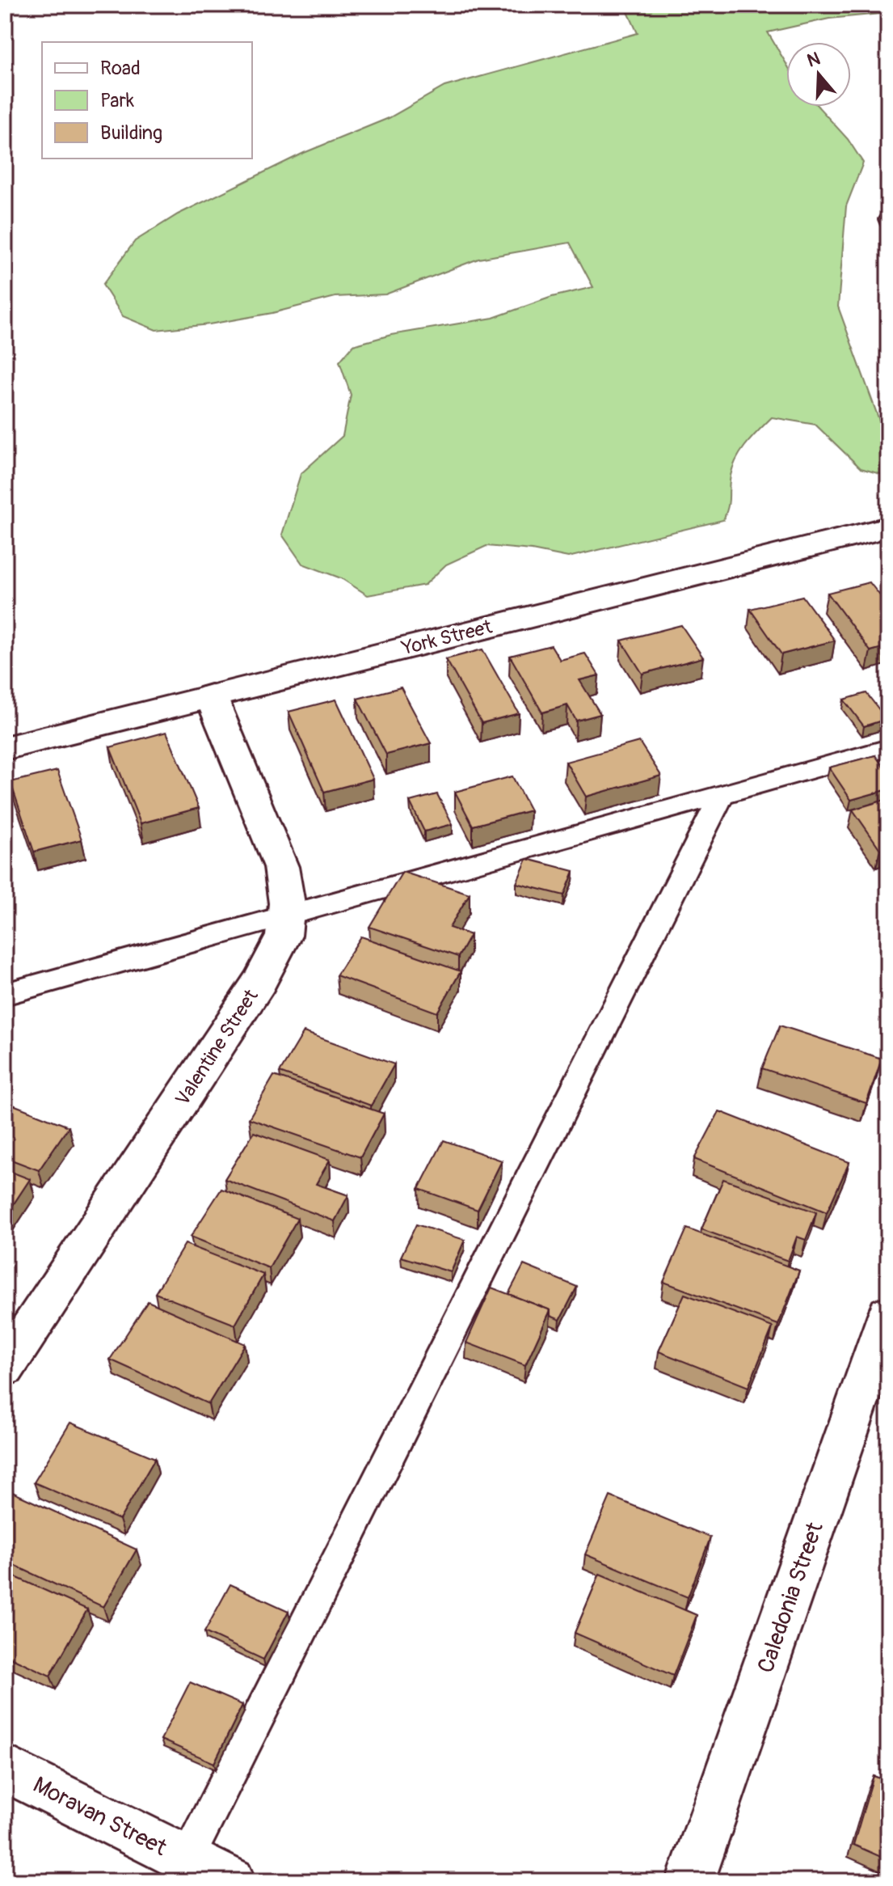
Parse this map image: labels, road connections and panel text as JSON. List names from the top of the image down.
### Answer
{
  "streets": {
    "street": [
      "York Street",
      "Valentine Street",
      "Caledonia Street",
      "Moravan Street"
    ]
  },
  "crossings": [
    ["York Street", "Valentine Street"]
  ],
  "legend": ["Road", "Park", "Building"],
  "north": "top"
}
